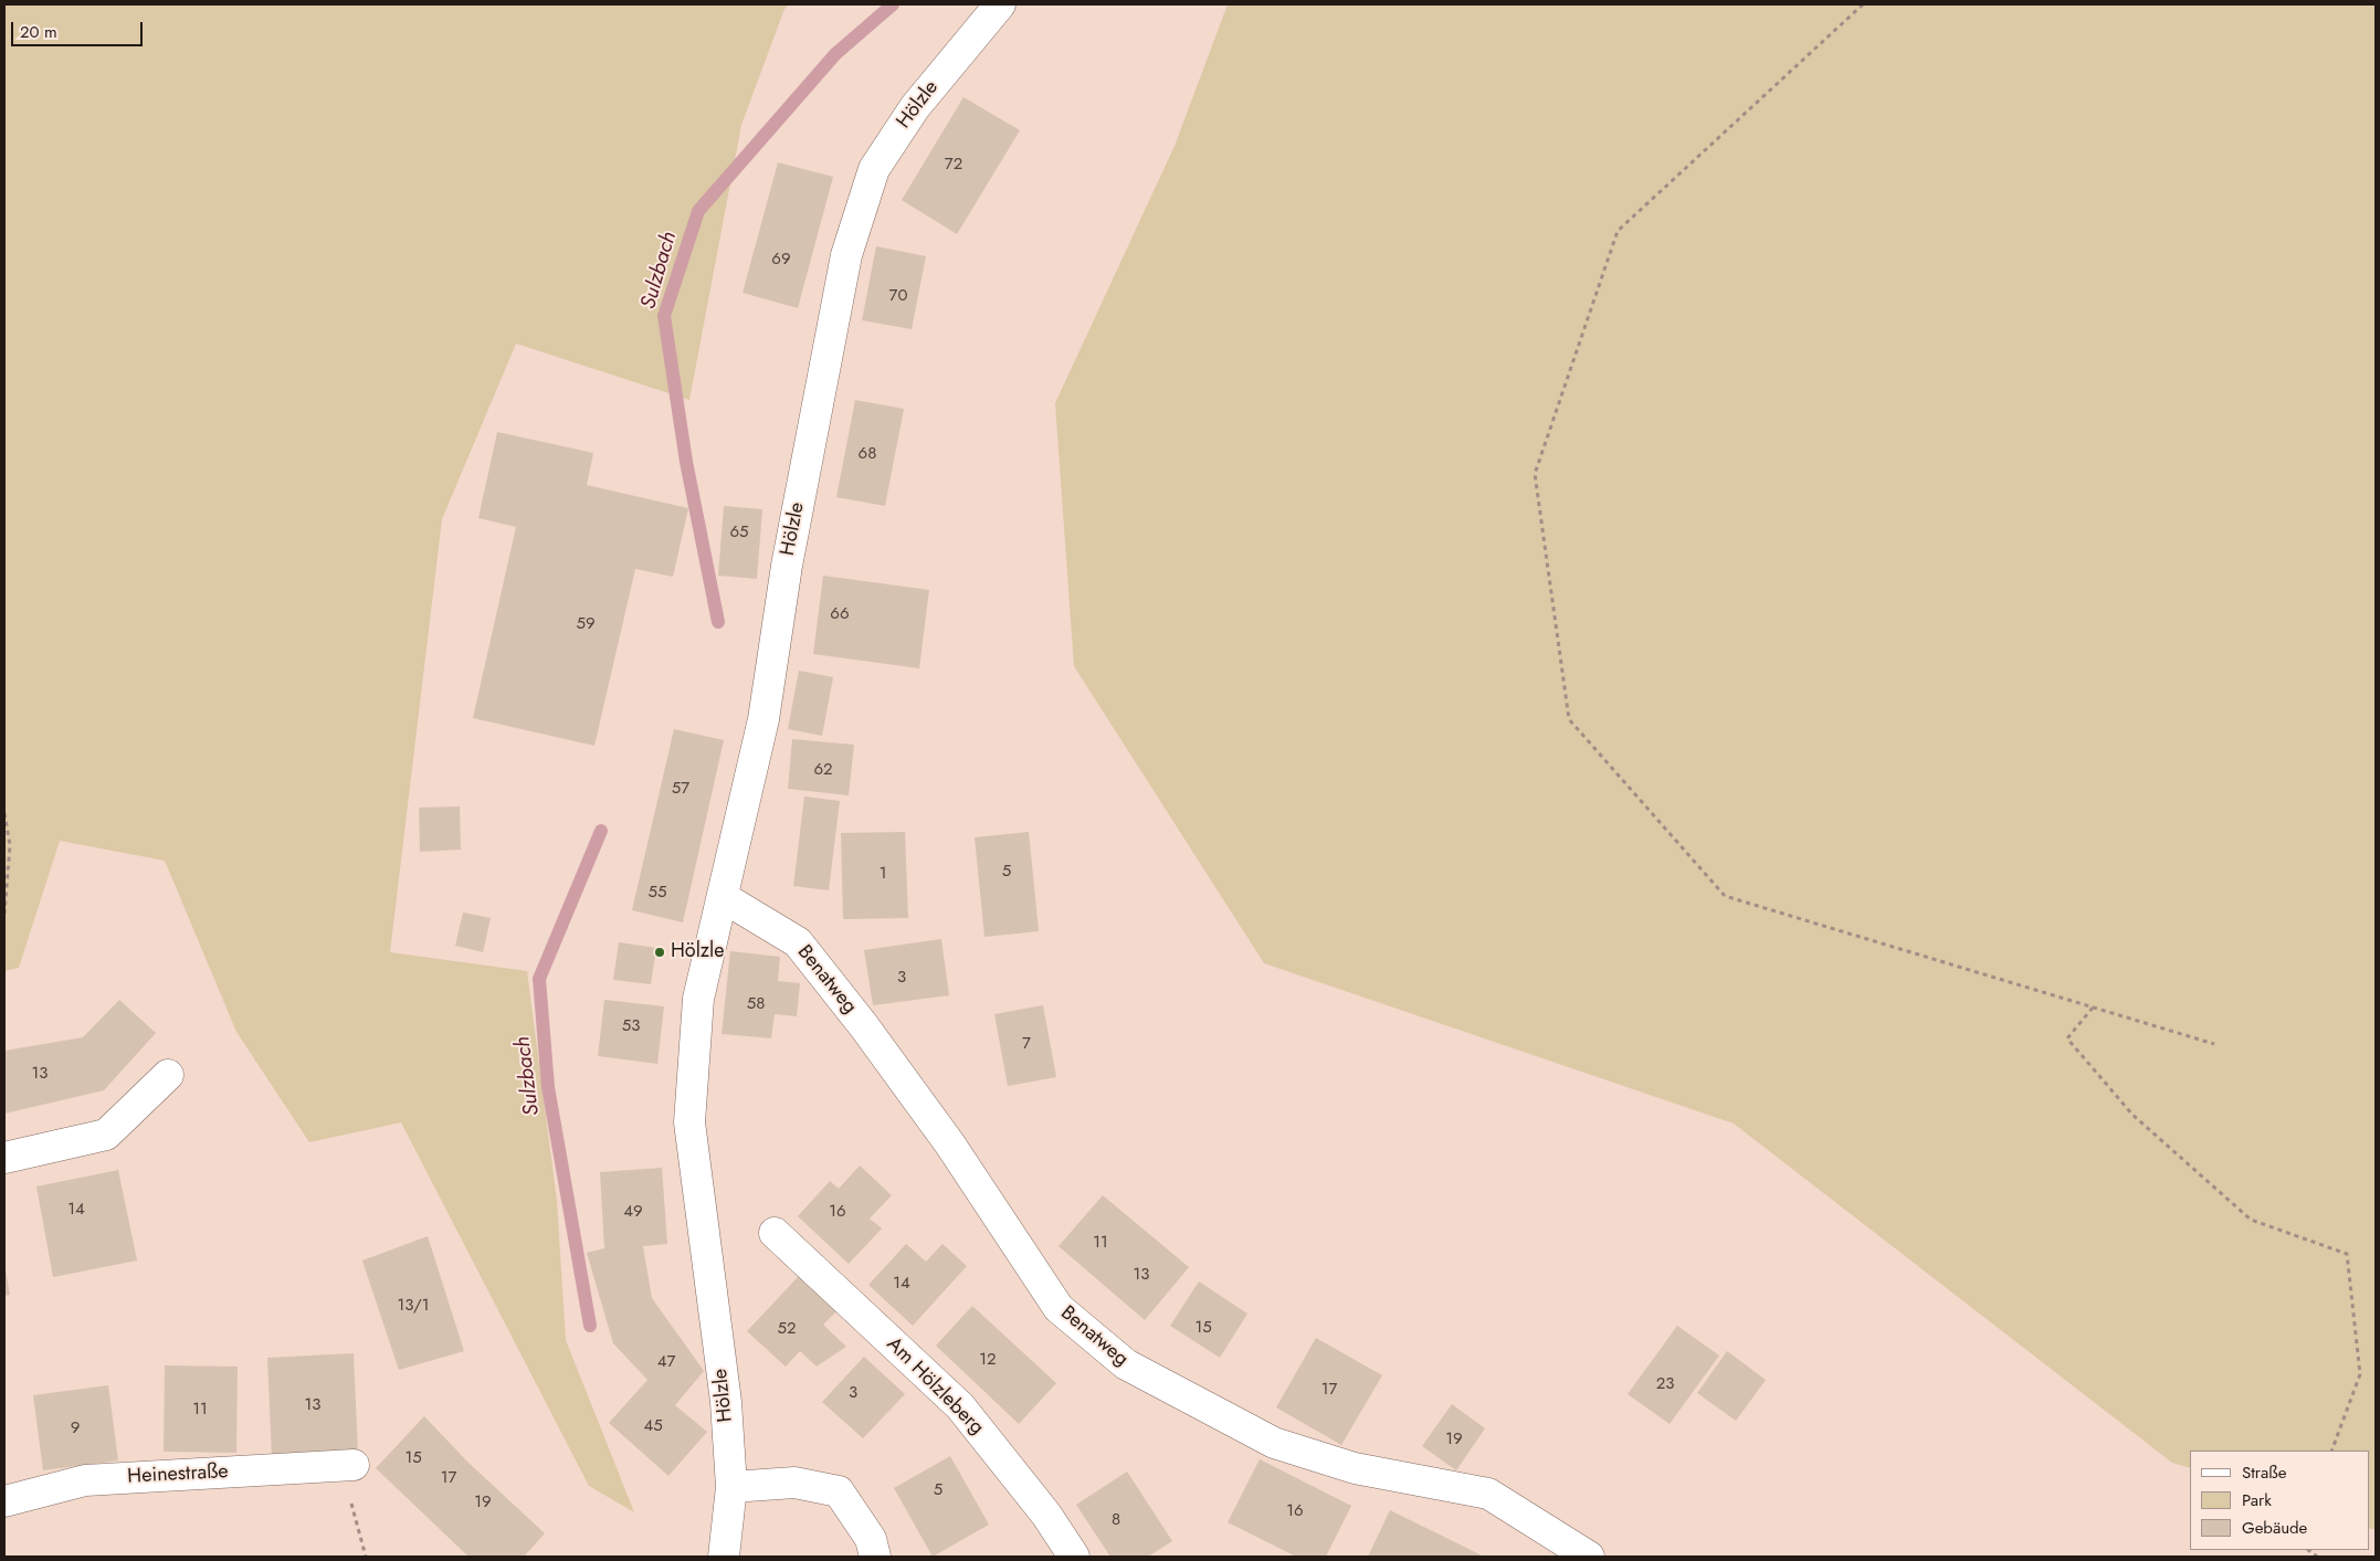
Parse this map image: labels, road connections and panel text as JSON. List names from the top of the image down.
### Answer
{
  "streets": {
    "street": [
      "Hölzle",
      "Benatweg",
      "Am Hölzleberg",
      "Heinestraße"
    ]
  },
  "crossings": [
    ["Hölzle", "Benatweg"]
  ],
  "water": ["Sulzbach"],
  "places": ["Hölzle"],
  "house_numbers": [
    "72",
    "69",
    "70",
    "68",
    "65",
    "66",
    "59",
    "62",
    "57",
    "5",
    "1",
    "55",
    "3",
    "58",
    "53",
    "7",
    "13",
    "14",
    "49",
    "16",
    "11",
    "13",
    "14",
    "13/1",
    "15",
    "52",
    "12",
    "47",
    "23",
    "17",
    "3",
    "13",
    "11",
    "45",
    "9",
    "19",
    "15",
    "17",
    "5",
    "19",
    "16",
    "8"
  ],
  "legend": ["Straße", "Park", "Gebäude"],
  "scale_bar": "20 m"
}
